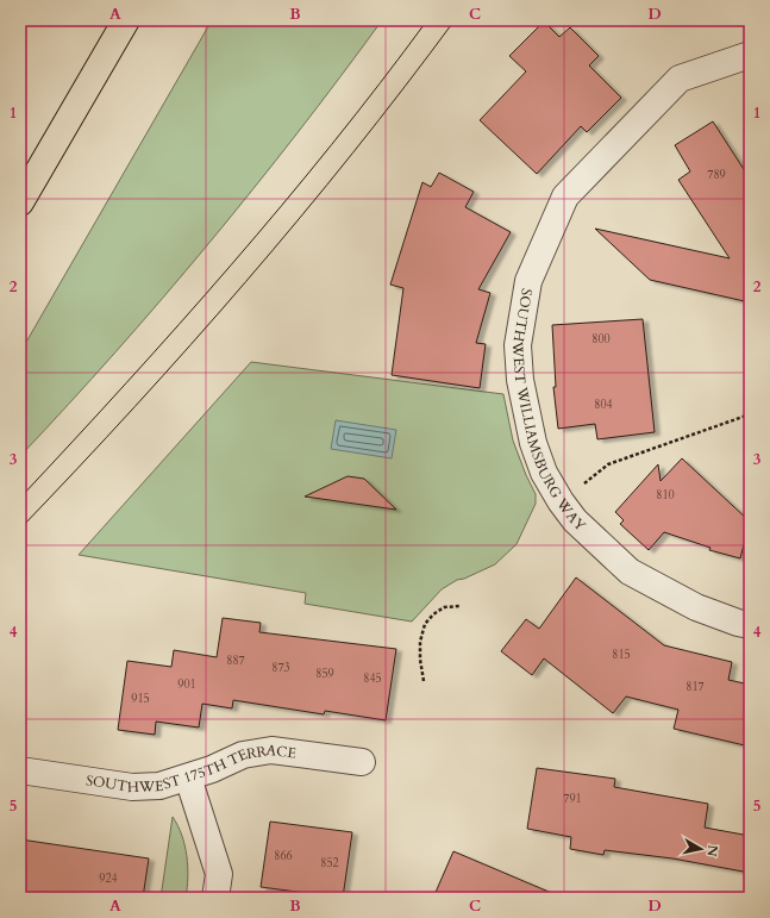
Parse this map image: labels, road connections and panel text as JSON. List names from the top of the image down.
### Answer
{
  "streets": {
    "street": ["SOUTHWEST WILLIAMSBURG WAY", "SOUTHWEST 175TH TERRACE"]
  },
  "house_numbers": [
    "789",
    "800",
    "804",
    "810",
    "815",
    "887",
    "873",
    "859",
    "845",
    "901",
    "817",
    "915",
    "791",
    "866",
    "852",
    "924"
  ],
  "north": "right",
  "grid": {
    "columns": [
      "A",
      "B",
      "C",
      "D"
    ],
    "rows": [
      "1",
      "2",
      "3",
      "4",
      "5"
    ]
  }
}
